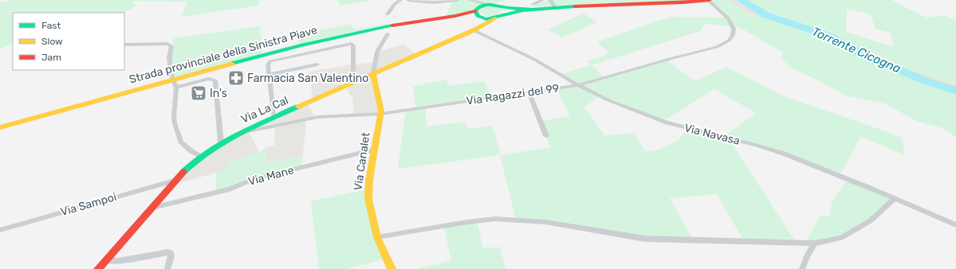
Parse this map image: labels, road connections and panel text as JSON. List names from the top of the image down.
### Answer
{
  "streets": {
    "main road": ["Strada provinciale della Sinistra Piave", "Via La Cal", "Via Canalet"],
    "street": [
      "Via Ragazzi del 99",
      "Via Navasa",
      "Via Mane",
      "Via Sampoi"
    ]
  },
  "crossings": [
    ["Via Ragazzi del 99", "Via La Cal"],
    ["Via Ragazzi del 99", "Via Navasa"],
    ["Via Ragazzi del 99", "Via Canalet"],
    ["Via La Cal", "Via Navasa"],
    ["Via La Cal", "Via Canalet"],
    ["Via La Cal", "Via Mane"],
    ["Via La Cal", "Via Sampoi"],
    ["Via Canalet", "Via Mane"]
  ],
  "water": ["Torrente Cicogna"],
  "places": {
    "pharmacy": ["Farmacia San Valentino"],
    "supermarket": ["In's"]
  },
  "legend": ["Fast", "Slow", "Jam"]
}
